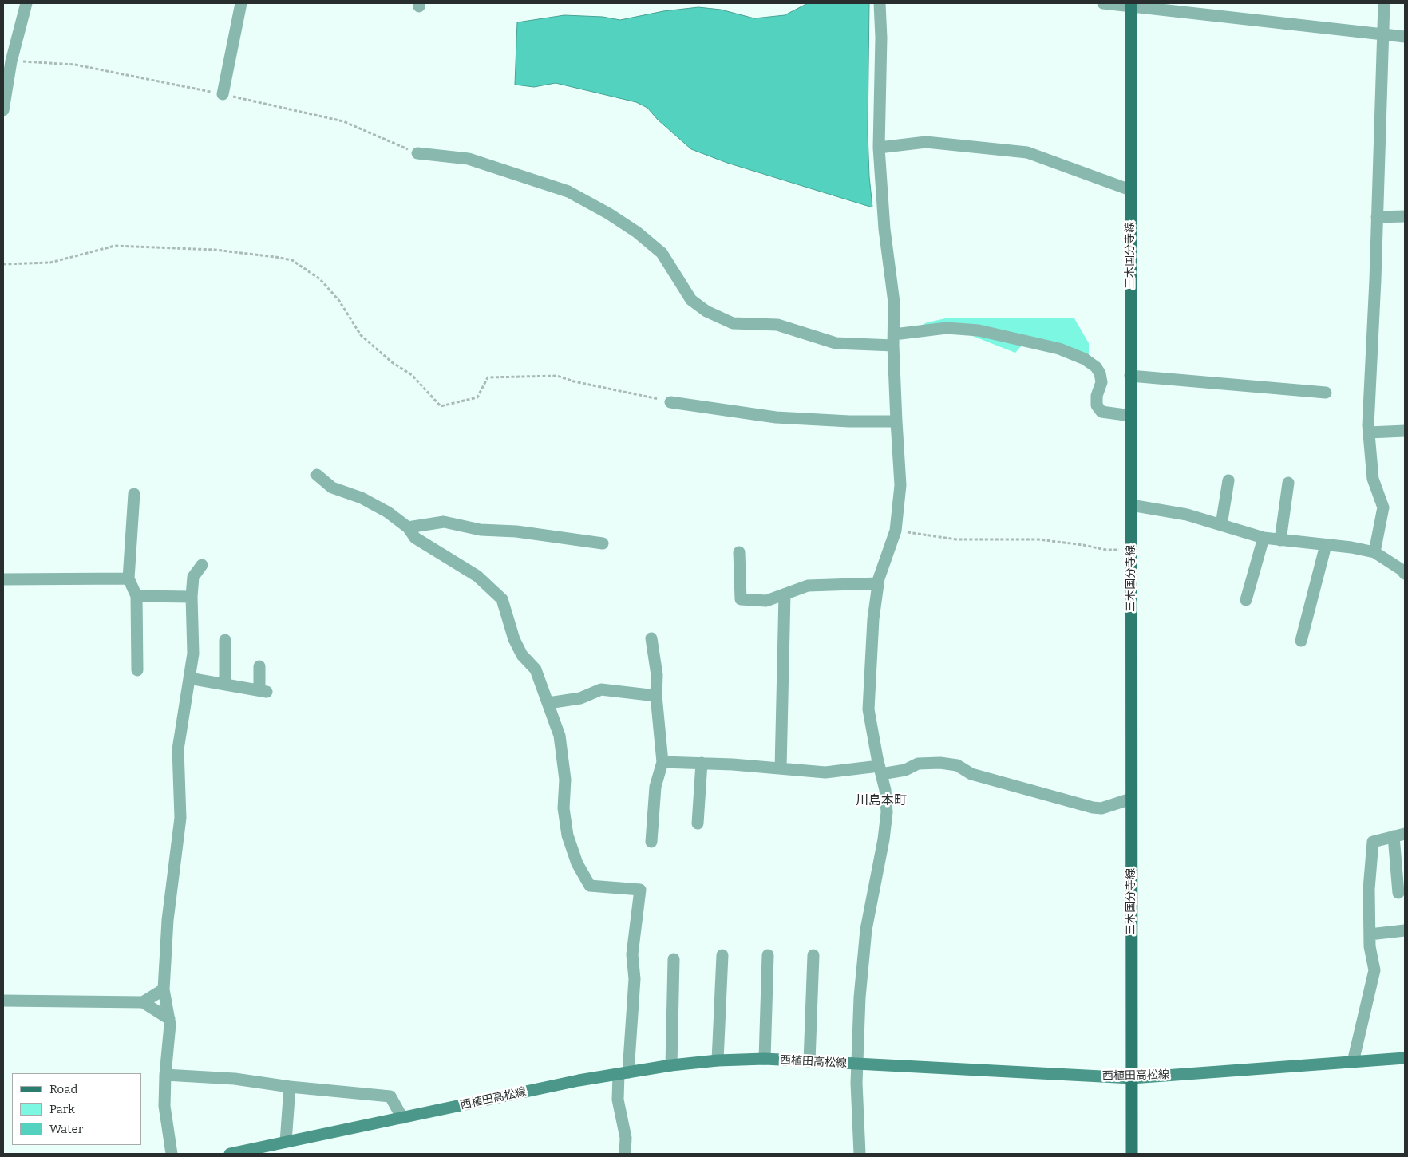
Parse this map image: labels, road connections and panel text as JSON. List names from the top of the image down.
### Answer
{
  "streets": {
    "main road": ["三木国分寺線", "西植田高松線"]
  },
  "crossings": [
    ["三木国分寺線", "西植田高松線"]
  ],
  "districts": ["川島本町"],
  "legend": ["Road", "Park", "Water"]
}
